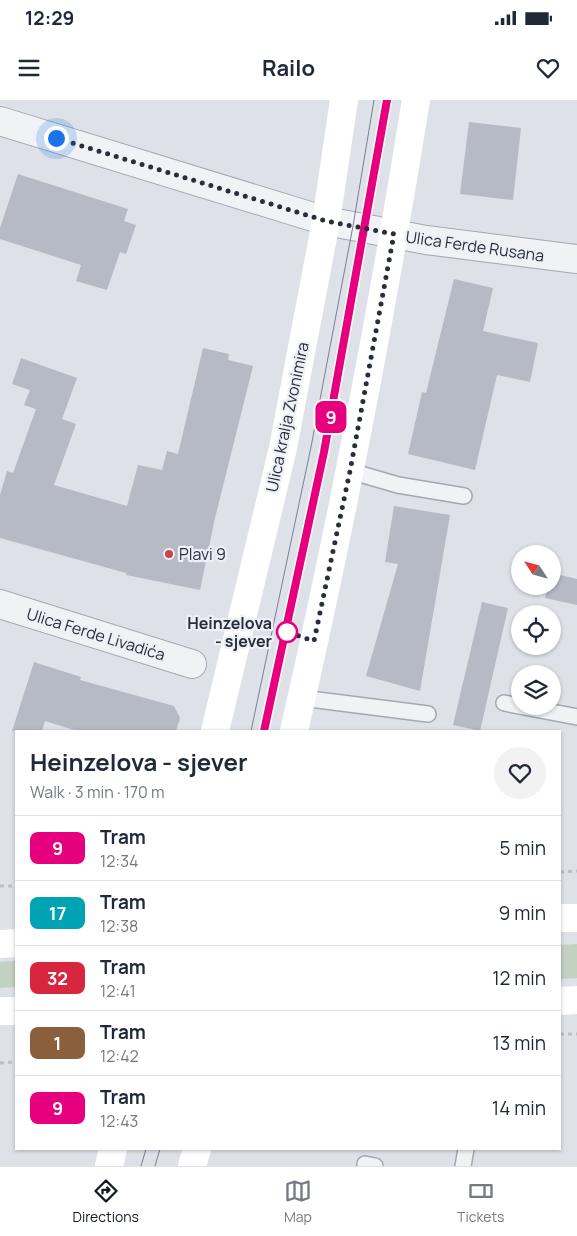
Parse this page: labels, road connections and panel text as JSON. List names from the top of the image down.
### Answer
{
  "streets": {
    "main road": ["Ulica kralja Zvonimira"],
    "street": ["Ulica Ferde Rusana", "Ulica Ferde Livadića"]
  },
  "crossings": [
    ["Ulica Ferde Rusana", "Ulica kralja Zvonimira"]
  ],
  "places": ["Plavi 9", "Heinzelova - sjever"],
  "lines": ["tram line 9"],
  "north": "top left",
  "page": {
    "status": "12:29",
    "header": "Railo",
    "on_map": "9",
    "heading": ["Heinzelova - sjever", "Walk · 3 min · 170 m"],
    "list": [
      {
        "mark": "9",
        "name": "Tram",
        "note": "12:34",
        "value": "5 min"
      },
      {
        "mark": "17",
        "name": "Tram",
        "note": "12:38",
        "value": "9 min"
      },
      {
        "mark": "32",
        "name": "Tram",
        "note": "12:41",
        "value": "12 min"
      },
      {
        "mark": "1",
        "name": "Tram",
        "note": "12:42",
        "value": "13 min"
      },
      {
        "mark": "9",
        "name": "Tram",
        "note": "12:43",
        "value": "14 min"
      }
    ],
    "tabs": ["Directions", "Map", "Tickets"]
  }
}
